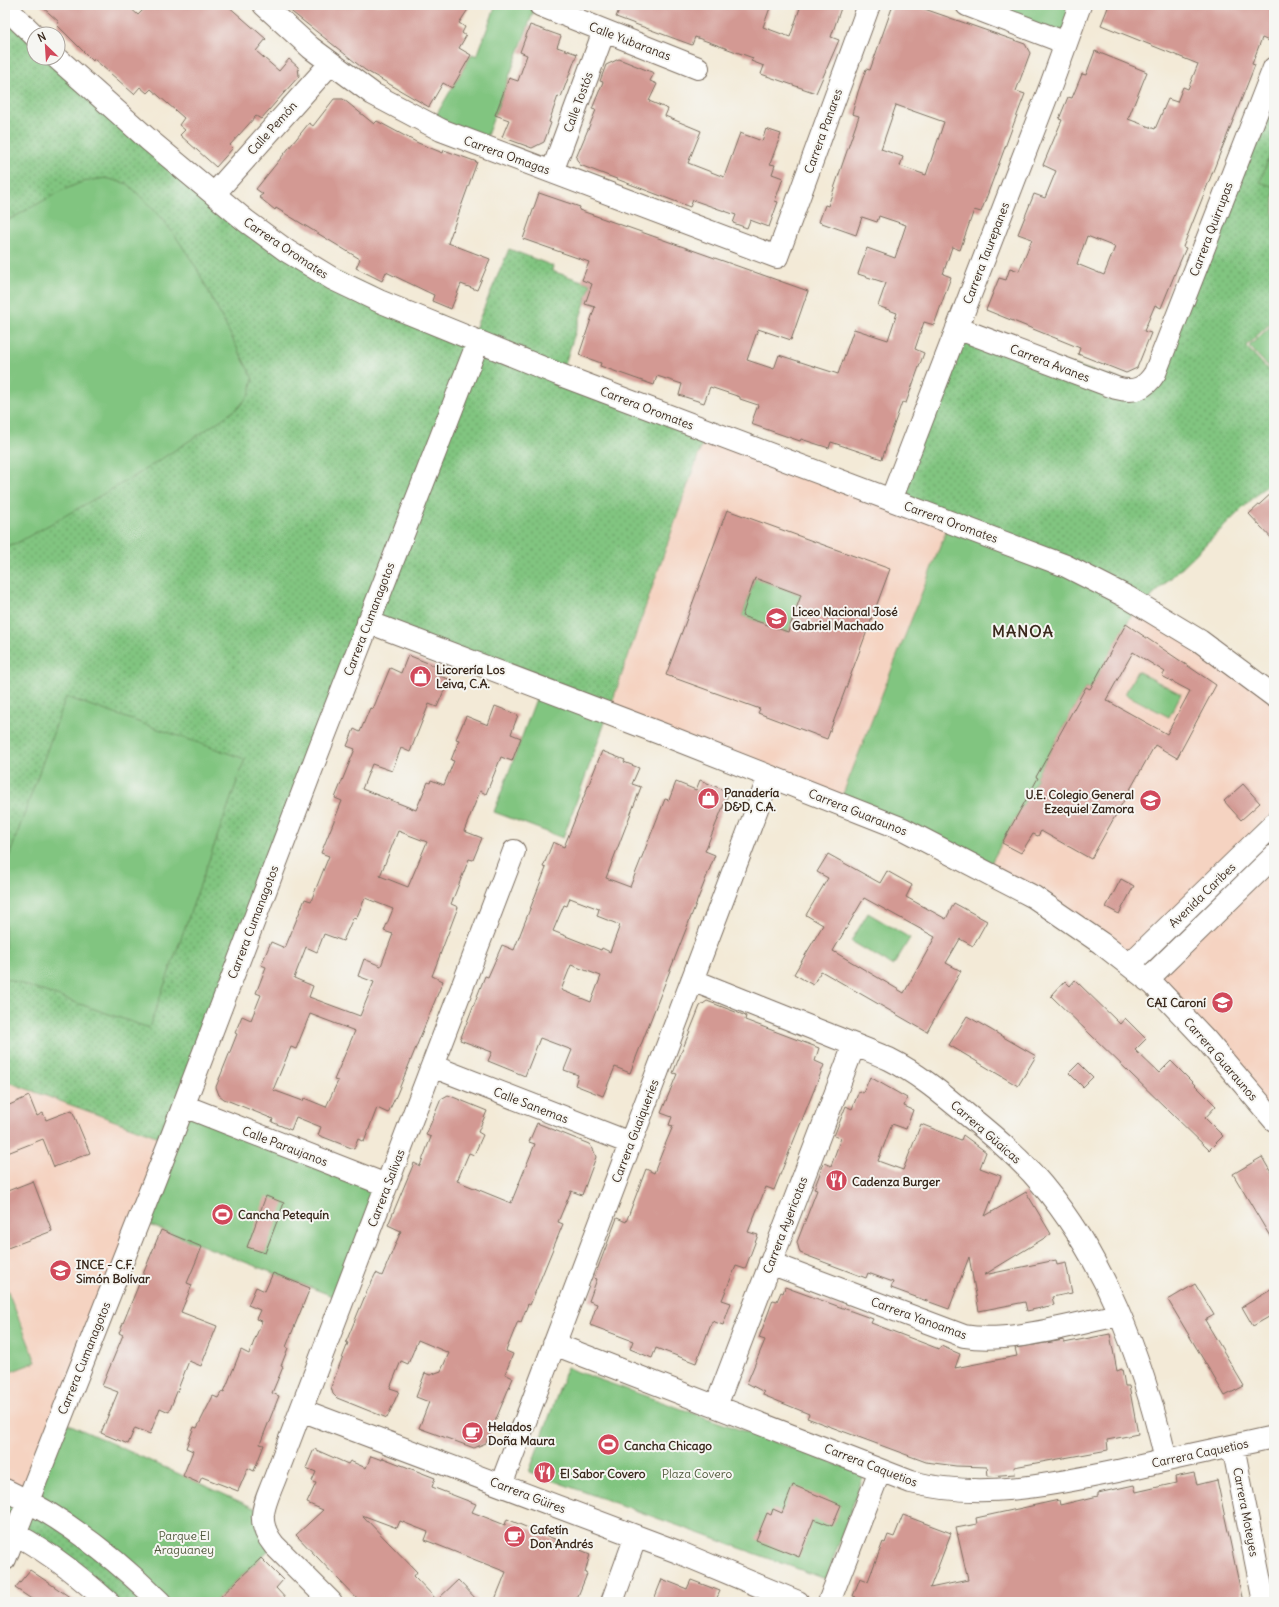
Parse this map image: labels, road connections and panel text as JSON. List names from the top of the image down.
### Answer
{
  "streets": {
    "street": [
      "Calle Yubaranas",
      "Calle Tostós",
      "Calle Pemón",
      "Carrera Panares",
      "Carrera Omagas",
      "Carrera Quirrupas",
      "Carrera Oromates",
      "Carrera Taurepanes",
      "Carrera Avanes",
      "Carrera Cumanagotos",
      "Carrera Guaraunos",
      "Avenida Caribes",
      "Calle Sanemas",
      "Carrera Guaiqueríes",
      "Carrera Güaicas",
      "Calle Paraujanos",
      "Carrera Salivas",
      "Carrera Ayericotas",
      "Carrera Yanoamas",
      "Carrera Caquetios",
      "Carrera Güires",
      "Carrera Moteyes"
    ]
  },
  "crossings": [
    ["Calle Yubaranas", "Calle Tostós"],
    ["Calle Tostós", "Carrera Omagas"],
    ["Calle Pemón", "Carrera Omagas"],
    ["Calle Pemón", "Carrera Oromates"],
    ["Carrera Panares", "Carrera Omagas"],
    ["Carrera Quirrupas", "Carrera Avanes"],
    ["Carrera Oromates", "Carrera Taurepanes"],
    ["Carrera Oromates", "Carrera Cumanagotos"],
    ["Carrera Taurepanes", "Carrera Avanes"],
    ["Carrera Cumanagotos", "Carrera Guaraunos"],
    ["Carrera Cumanagotos", "Calle Paraujanos"],
    ["Carrera Guaraunos", "Avenida Caribes"],
    ["Carrera Guaraunos", "Carrera Guaiqueríes"],
    ["Calle Sanemas", "Carrera Guaiqueríes"],
    ["Calle Sanemas", "Carrera Salivas"],
    ["Carrera Guaiqueríes", "Carrera Güaicas"],
    ["Carrera Guaiqueríes", "Carrera Caquetios"],
    ["Carrera Guaiqueríes", "Carrera Güires"],
    ["Carrera Güaicas", "Carrera Ayericotas"],
    ["Carrera Güaicas", "Carrera Yanoamas"],
    ["Carrera Güaicas", "Carrera Caquetios"],
    ["Calle Paraujanos", "Carrera Salivas"],
    ["Carrera Salivas", "Carrera Güires"],
    ["Carrera Ayericotas", "Carrera Yanoamas"],
    ["Carrera Ayericotas", "Carrera Caquetios"],
    ["Carrera Caquetios", "Carrera Moteyes"]
  ],
  "districts": ["MANOA"],
  "parks": ["Plaza Covero", "Parque El Araguaney"],
  "places": {
    "school or university": [
      "Liceo Nacional José Gabriel Machado",
      "U.E. Colegio General Ezequiel Zamora",
      "CAI Caroní",
      "INCE - C.F. Simón Bolívar"
    ],
    "shop": ["Licorería Los Leiva, C.A.", "Panadería D&D, C.A."],
    "restaurant": ["Cadenza Burger", "El Sabor Covero"],
    "sports": ["Cancha Petequín", "Cancha Chicago"],
    "cafe": ["Helados Doña Maura", "Cafetín Don Andrés"]
  },
  "north": "top left"
}
